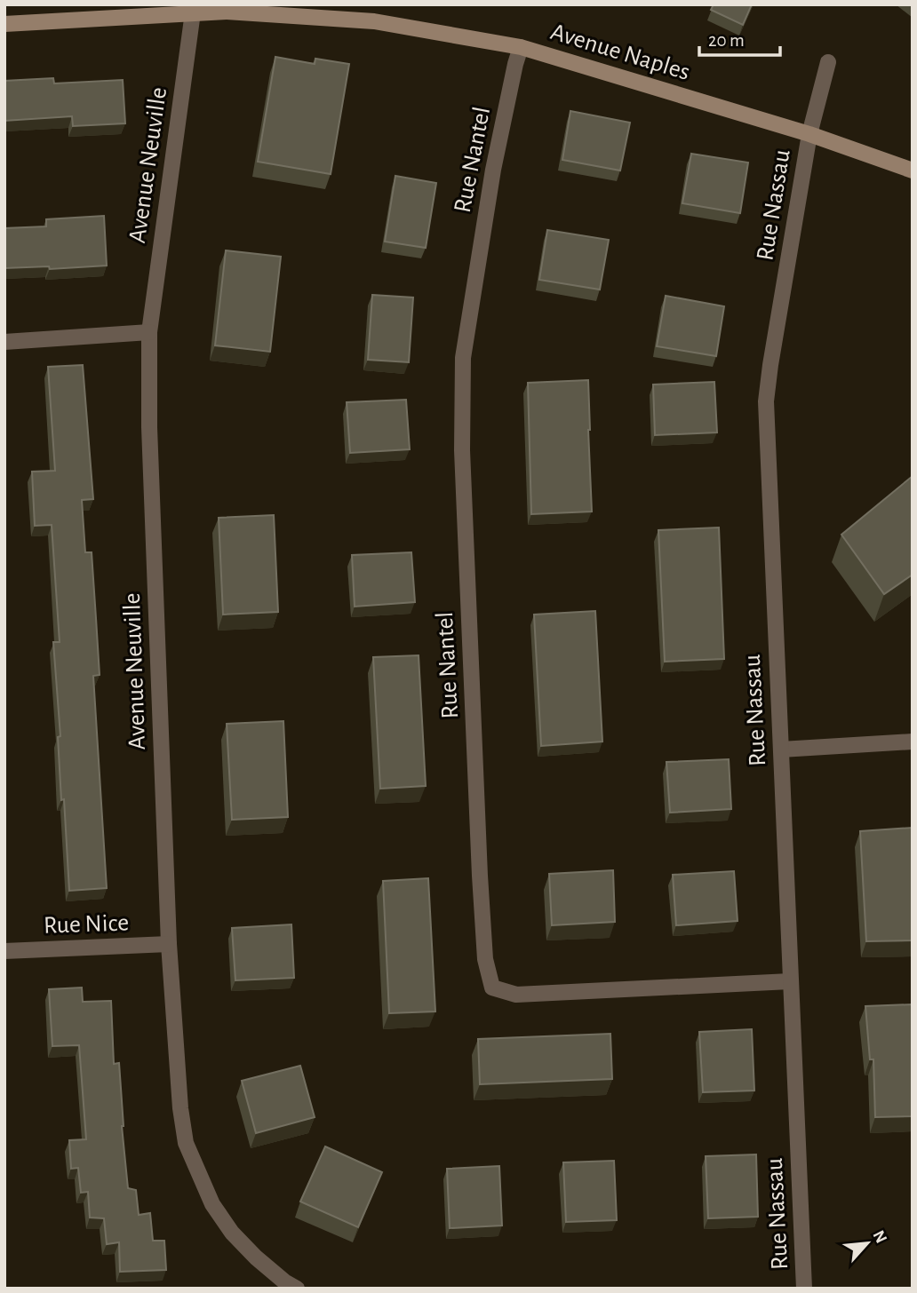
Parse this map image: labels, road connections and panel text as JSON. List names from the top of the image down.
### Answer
{
  "streets": {
    "street": [
      "Avenue Naples",
      "Rue Nantel",
      "Avenue Neuville",
      "Rue Nassau",
      "Rue Nice"
    ]
  },
  "crossings": [
    ["Avenue Naples", "Rue Nantel"],
    ["Avenue Naples", "Avenue Neuville"],
    ["Avenue Naples", "Rue Nassau"],
    ["Rue Nantel", "Rue Nassau"],
    ["Avenue Neuville", "Rue Nice"]
  ],
  "scale_bar": "20 m",
  "north": "top right"
}
